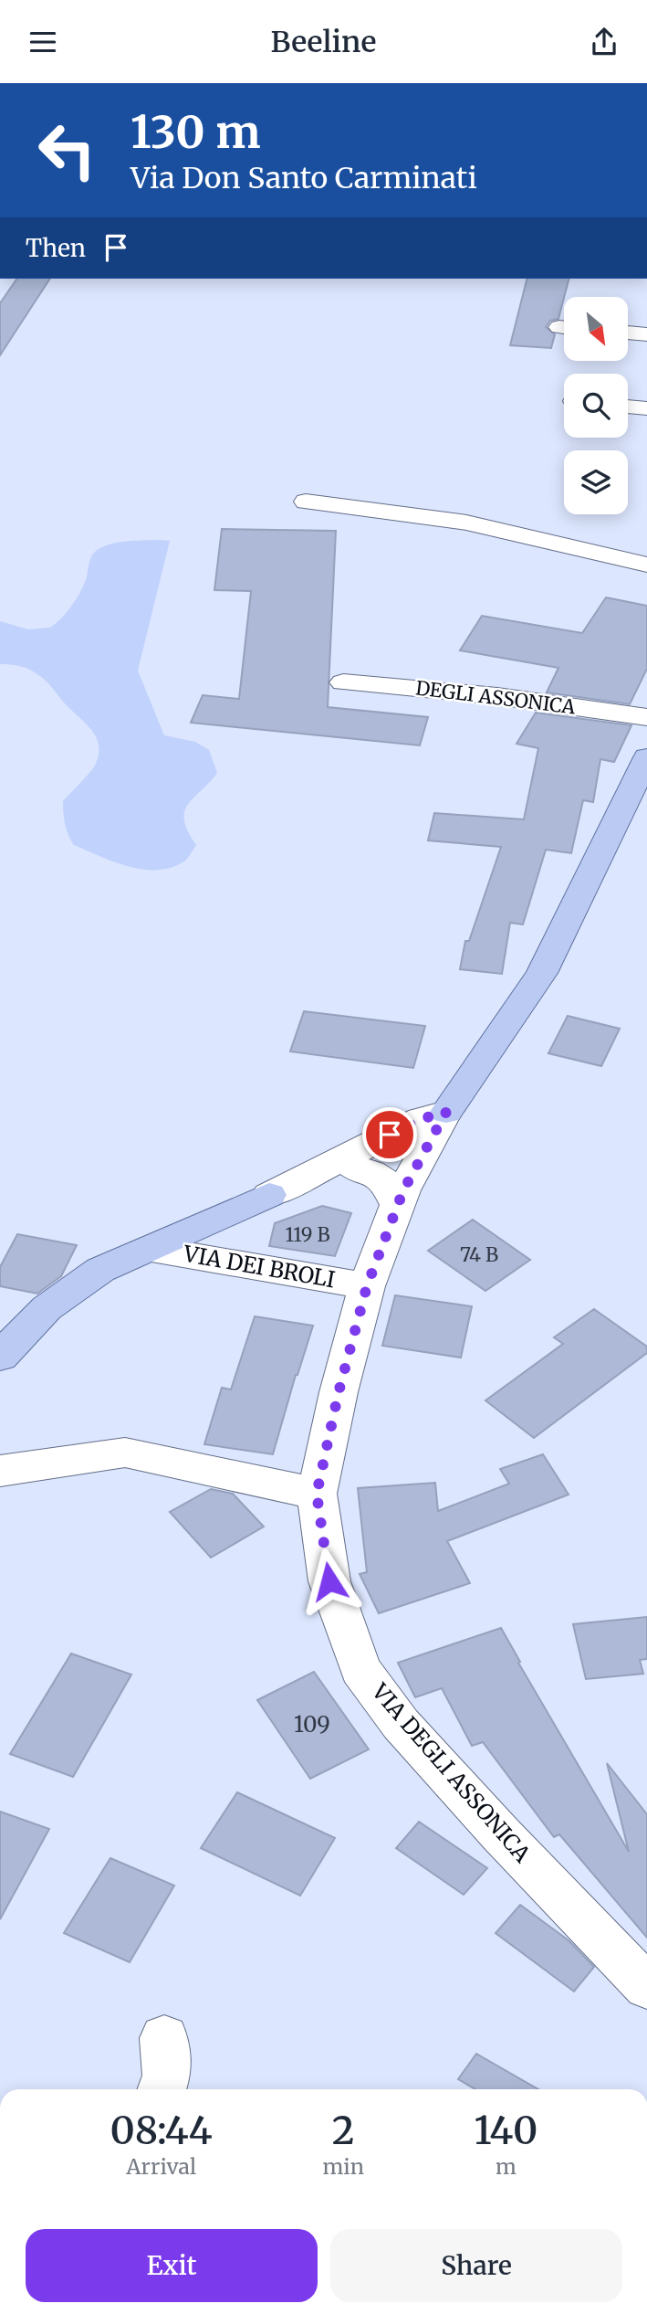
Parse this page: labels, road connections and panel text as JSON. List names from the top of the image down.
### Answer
{
  "streets": {
    "main road": ["VIA DEGLI ASSONICA"],
    "street": ["DEGLI ASSONICA", "VIA DEI BROLI"]
  },
  "crossings": [
    ["VIA DEI BROLI", "VIA DEGLI ASSONICA"]
  ],
  "house_numbers": ["119 B", "74 B", "109"],
  "north": "bottom right",
  "page": {
    "header": "Beeline",
    "turn": ["130 m", "Via Don Santo Carminati"],
    "then": "Then",
    "eta": [
      "08:44",
      "Arrival",
      "2",
      "min",
      "140",
      "m"
    ],
    "buttons": ["Exit", "Share"]
  }
}
